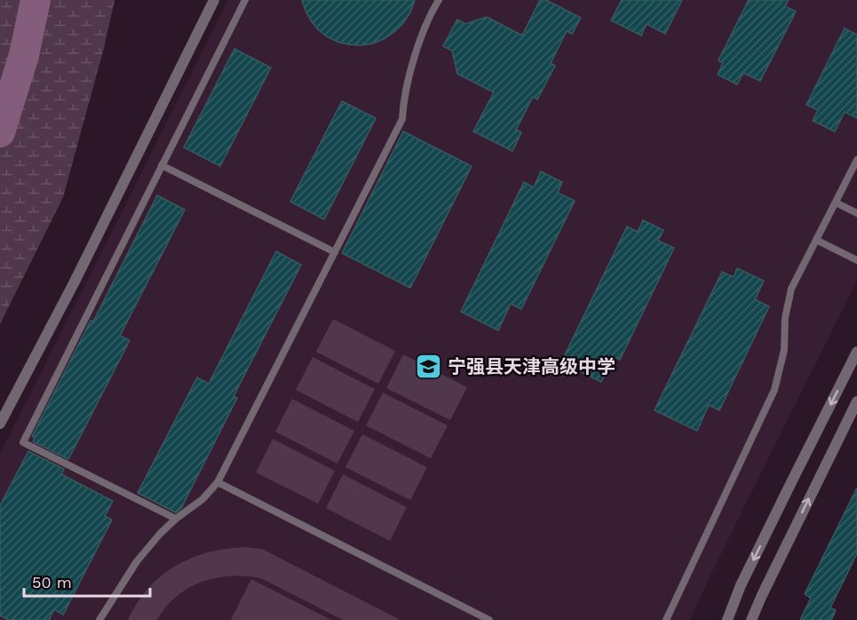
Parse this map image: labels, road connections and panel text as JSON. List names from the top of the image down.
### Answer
{
  "places": {
    "school or university": ["宁强县天津高级中学"]
  },
  "scale_bar": "50 m"
}
